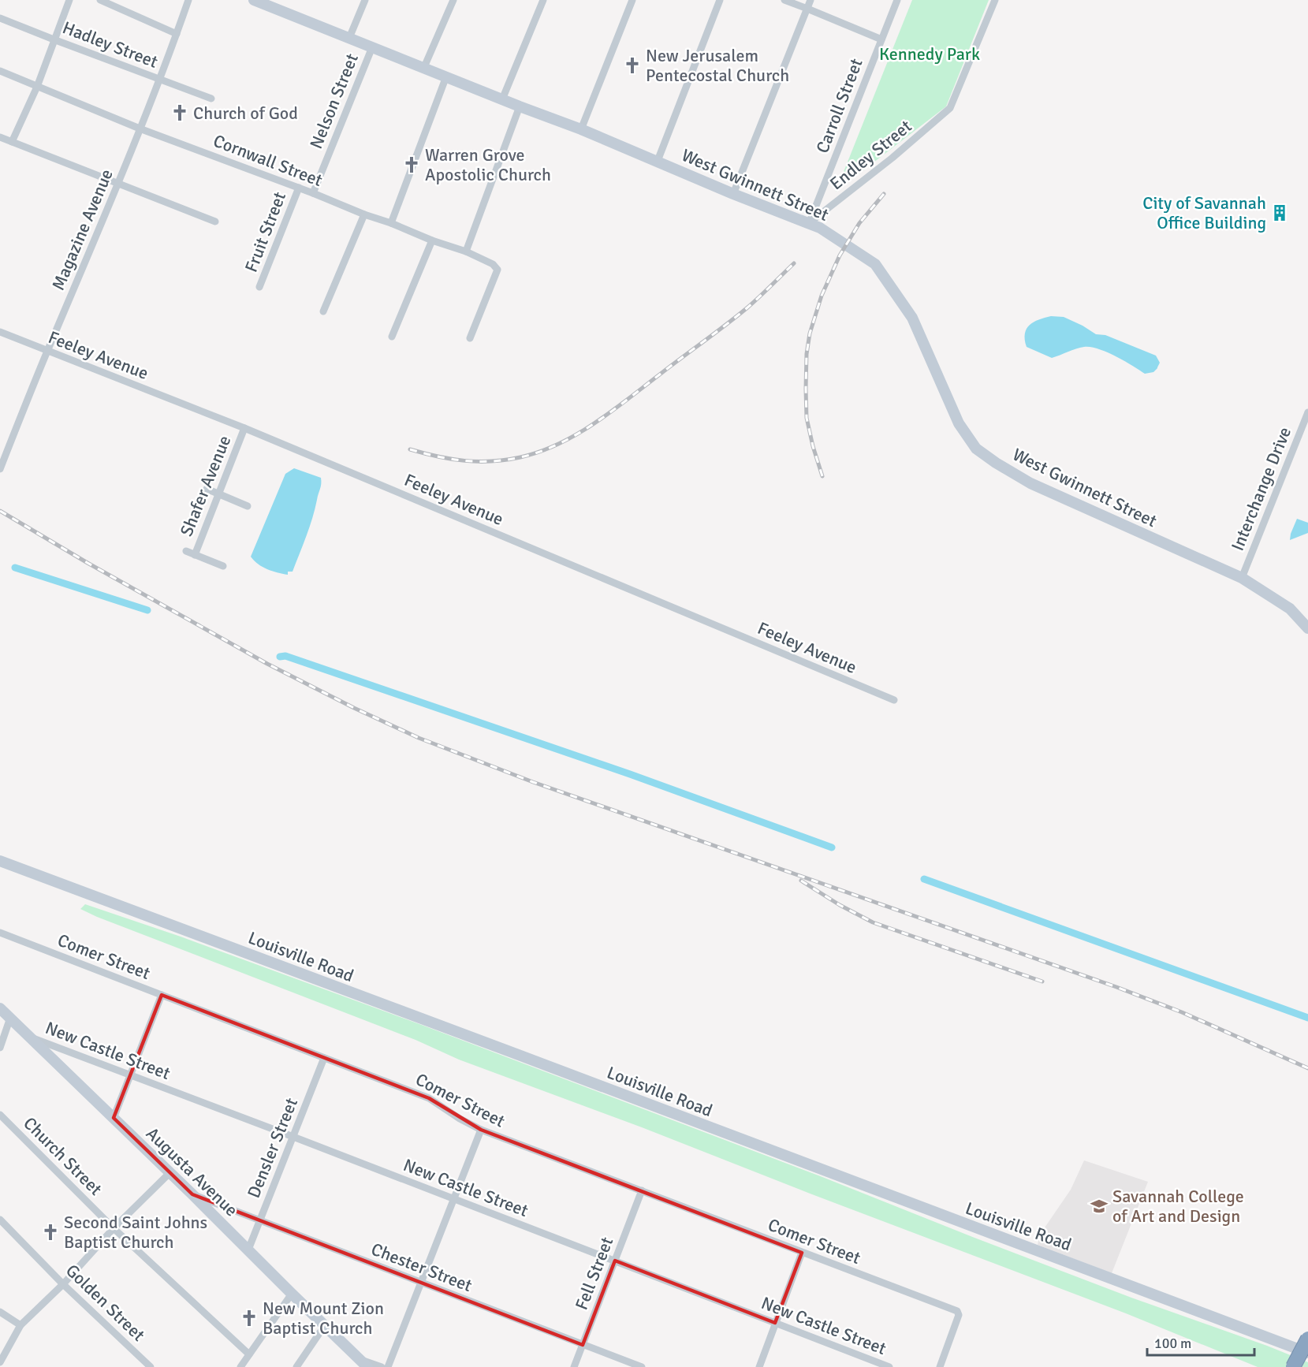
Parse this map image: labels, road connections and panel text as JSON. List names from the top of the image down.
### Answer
{
  "streets": {
    "main road": ["West Gwinnett Street", "Louisville Road", "Augusta Avenue"],
    "street": [
      "Hadley Street",
      "Nelson Street",
      "Carroll Street",
      "Endley Street",
      "Cornwall Street",
      "Magazine Avenue",
      "Fruit Street",
      "Feeley Avenue",
      "Shafer Avenue",
      "Interchange Drive",
      "Comer Street",
      "New Castle Street",
      "Densler Street",
      "Church Street",
      "Chester Street",
      "Fell Street",
      "Golden Street"
    ]
  },
  "crossings": [
    ["Hadley Street", "Magazine Avenue"],
    ["Nelson Street", "Cornwall Street"],
    ["Nelson Street", "West Gwinnett Street"],
    ["Carroll Street", "Endley Street"],
    ["Carroll Street", "West Gwinnett Street"],
    ["Endley Street", "West Gwinnett Street"],
    ["Cornwall Street", "Magazine Avenue"],
    ["Cornwall Street", "Fruit Street"],
    ["West Gwinnett Street", "Interchange Drive"],
    ["Magazine Avenue", "Feeley Avenue"],
    ["Feeley Avenue", "Shafer Avenue"],
    ["Comer Street", "Densler Street"],
    ["Comer Street", "Fell Street"],
    ["New Castle Street", "Densler Street"],
    ["New Castle Street", "Augusta Avenue"],
    ["New Castle Street", "Fell Street"],
    ["Densler Street", "Augusta Avenue"],
    ["Densler Street", "Chester Street"],
    ["Augusta Avenue", "Chester Street"],
    ["Chester Street", "Fell Street"]
  ],
  "parks": ["Kennedy Park"],
  "places": {
    "church": [
      "New Jerusalem Pentecostal Church",
      "Church of God",
      "Warren Grove Apostolic Church",
      "Second Saint Johns Baptist Church",
      "New Mount Zion Baptist Church"
    ],
    "building": ["City of Savannah Office Building"],
    "school or university": ["Savannah College of Art and Design"]
  },
  "scale_bar": "100 m"
}
